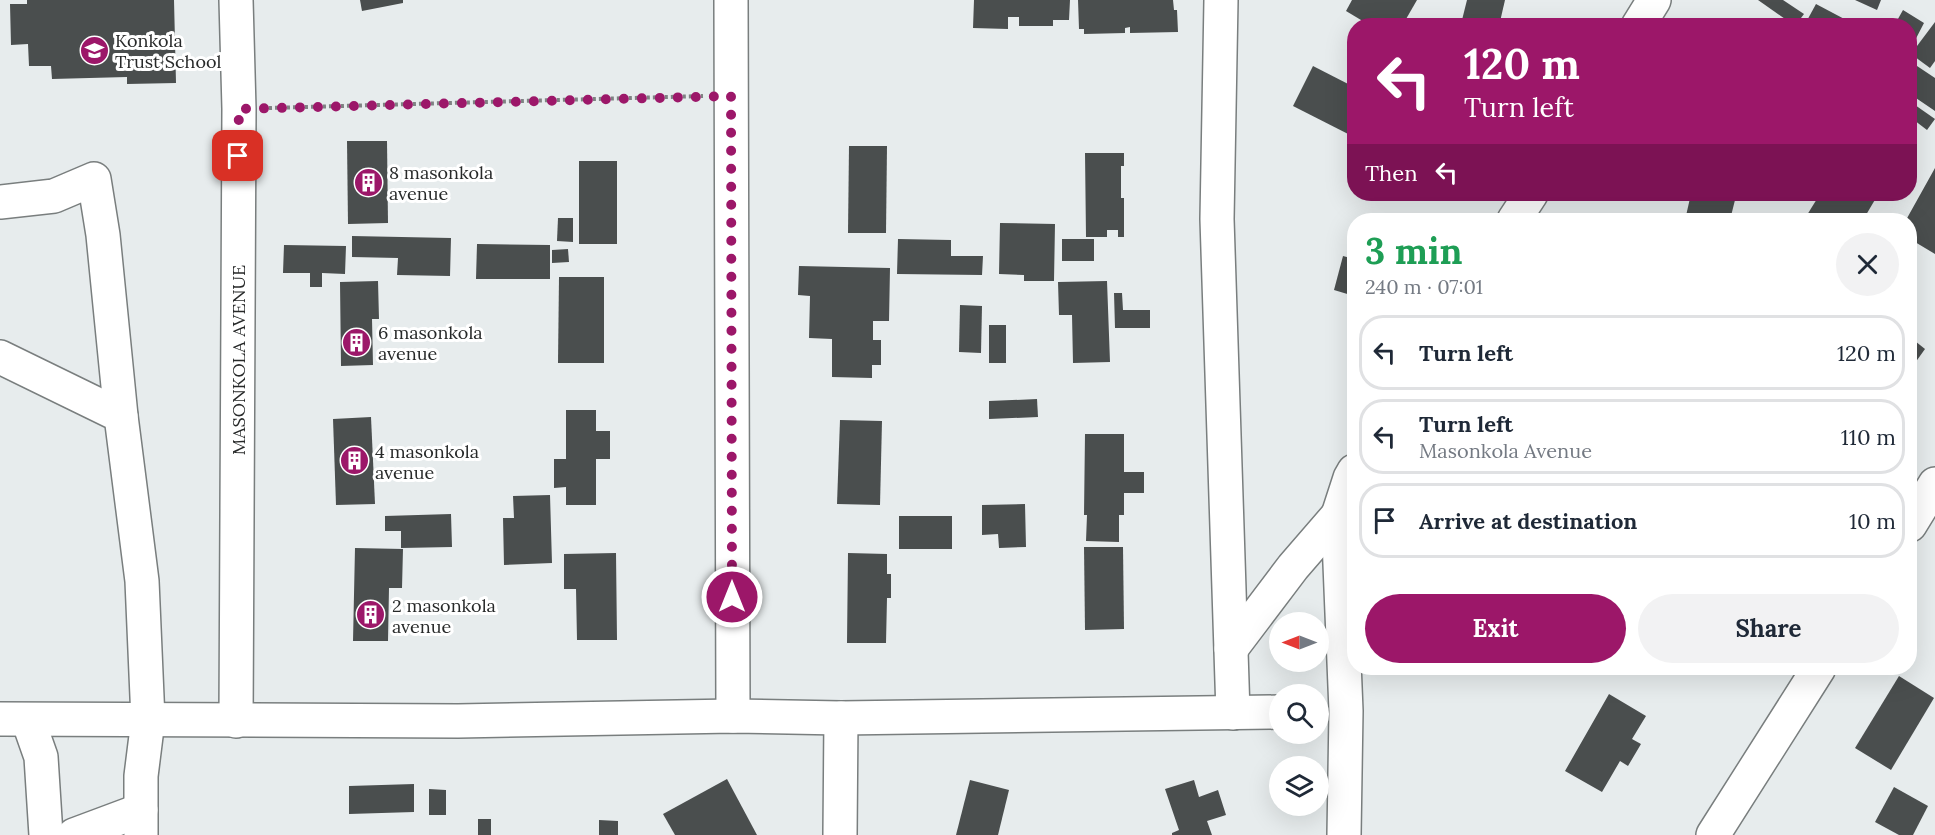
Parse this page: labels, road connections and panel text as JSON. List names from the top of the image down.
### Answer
{
  "streets": {
    "street": ["MASONKOLA AVENUE"]
  },
  "places": {
    "school or university": ["Konkola Trust School"],
    "building": [
      "8 masonkola avenue",
      "6 masonkola avenue",
      "4 masonkola avenue",
      "2 masonkola avenue"
    ]
  },
  "north": "left",
  "page": {
    "turn": ["120 m", "Turn left"],
    "then": "Then",
    "heading": ["3 min", "240 m · 07:01"],
    "list": [
      {
        "name": "Turn left",
        "value": "120 m"
      },
      {
        "name": "Turn left",
        "note": "Masonkola Avenue",
        "value": "110 m"
      },
      {
        "name": "Arrive at destination",
        "value": "10 m"
      }
    ],
    "buttons": ["Exit", "Share"]
  }
}
